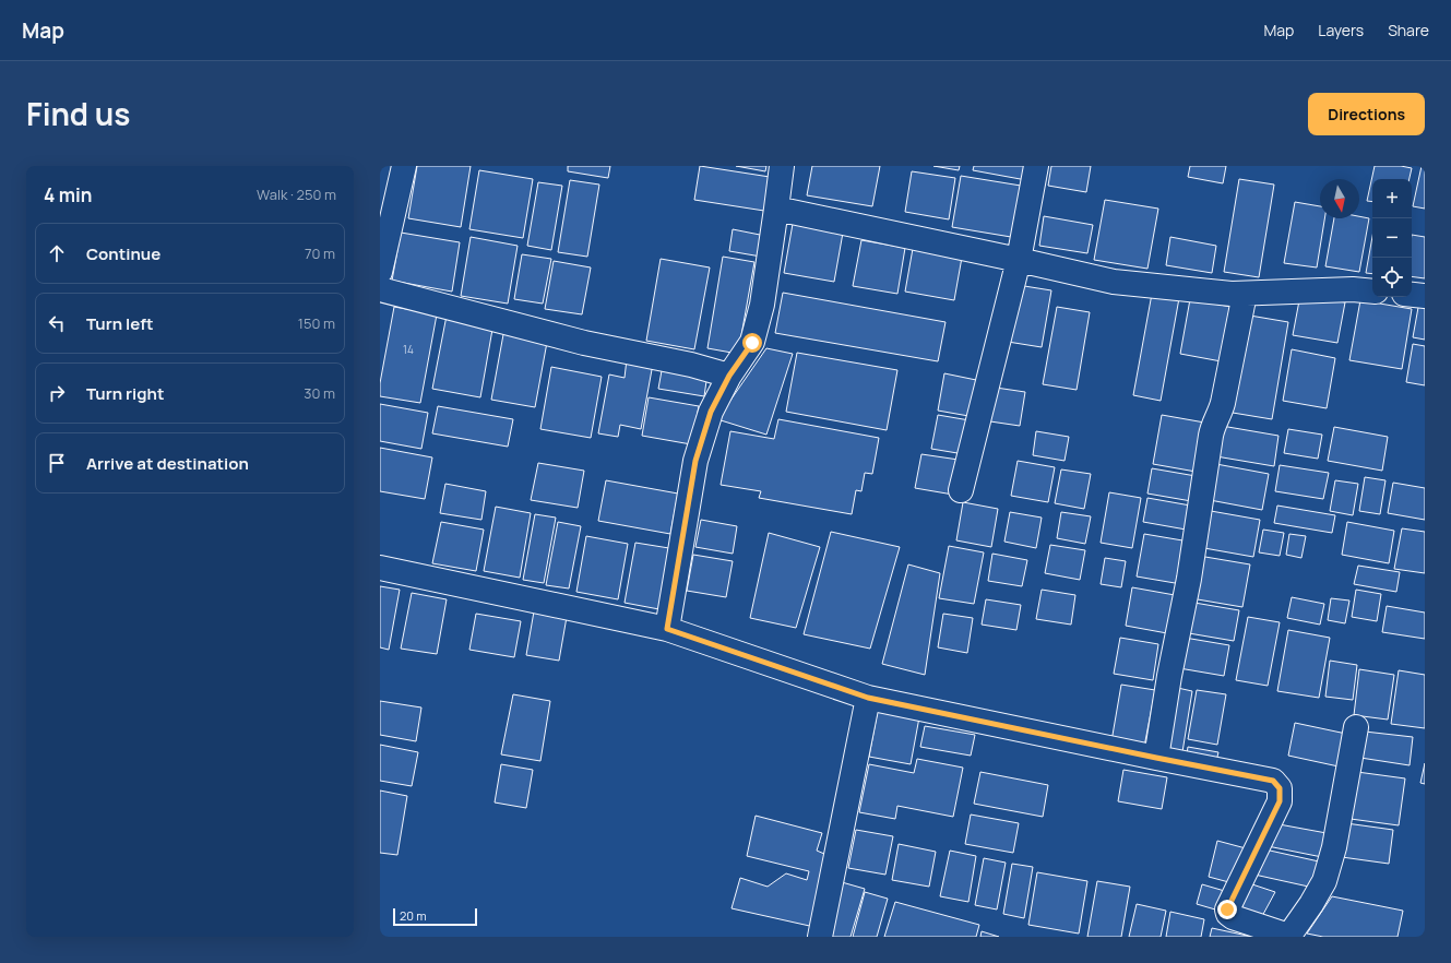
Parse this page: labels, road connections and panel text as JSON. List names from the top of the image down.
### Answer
{
  "house_numbers": ["14"],
  "scale_bar": "20 m",
  "north": "bottom",
  "page": {
    "header": "Map",
    "nav": ["Map", "Layers", "Share"],
    "title": "Find us",
    "buttons": "Directions",
    "heading": ["4 min", "Walk · 250 m"],
    "map_buttons": ["+", "−"],
    "list": [
      ["Continue", "70 m"],
      ["Turn left", "150 m"],
      ["Turn right", "30 m"],
      "Arrive at destination"
    ],
    "scale": "20 m"
  }
}
